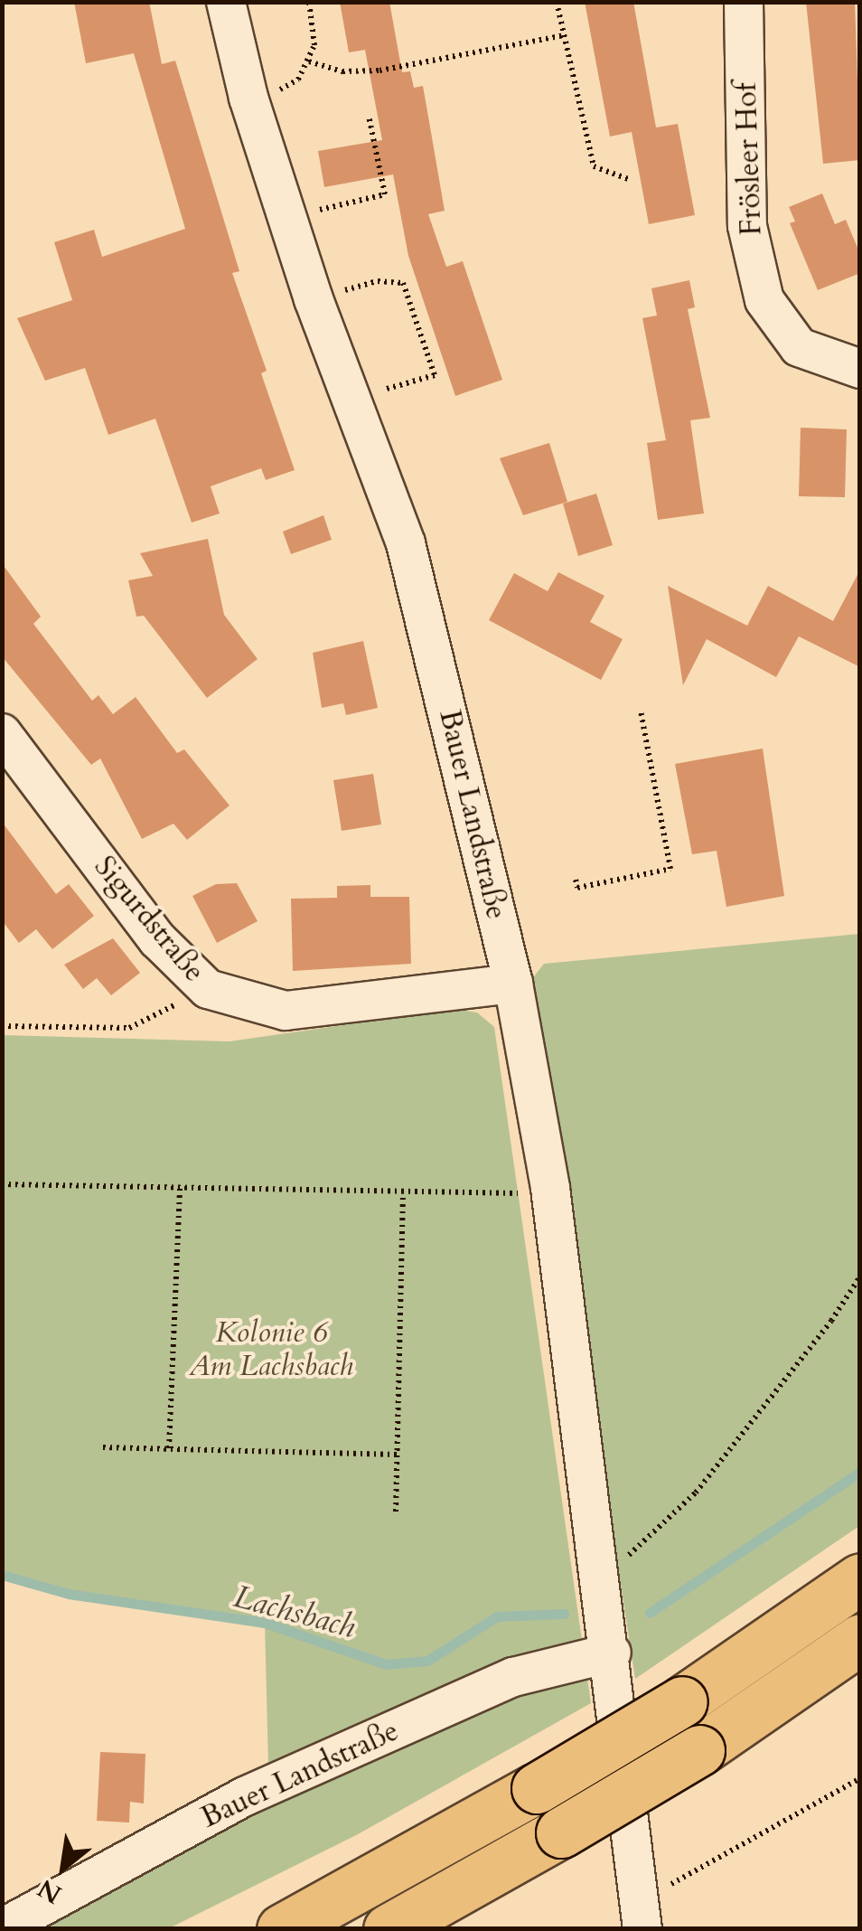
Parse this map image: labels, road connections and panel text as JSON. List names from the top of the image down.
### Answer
{
  "streets": {
    "street": ["Frösleer Hof", "Bauer Landstraße", "Sigurdstraße"]
  },
  "crossings": [
    ["Bauer Landstraße", "Sigurdstraße"]
  ],
  "water": ["Lachsbach"],
  "parks": ["Kolonie 6 Am Lachsbach"],
  "north": "bottom left"
}
